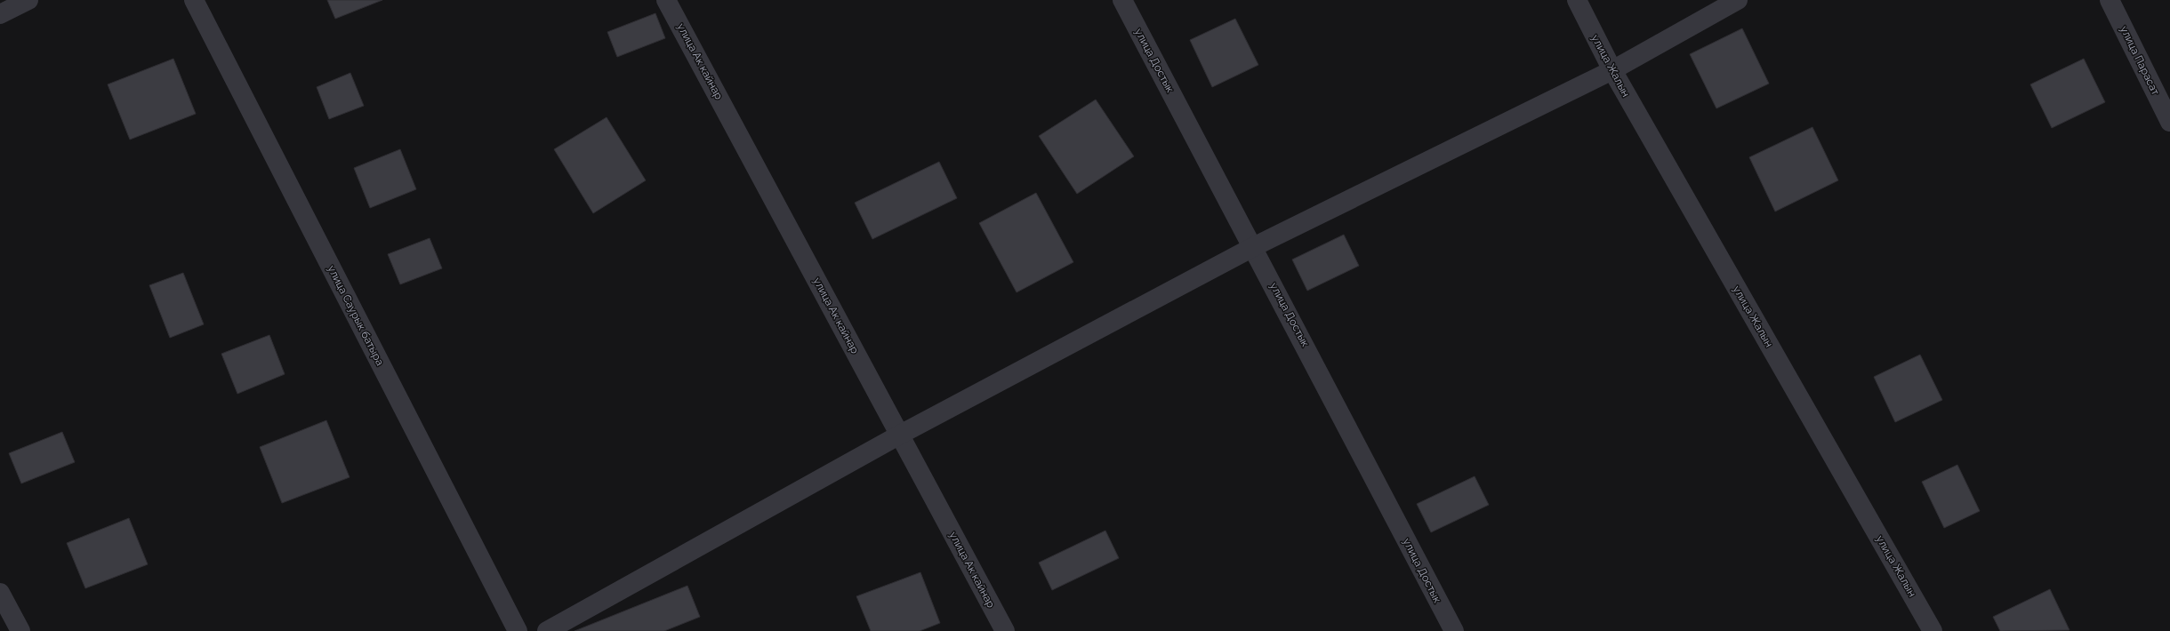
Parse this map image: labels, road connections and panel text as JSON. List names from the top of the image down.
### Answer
{
  "streets": {
    "street": [
      "улица Достык",
      "улица Парасат",
      "улица Ак кайнар",
      "улица Жалын",
      "улица Саурык батыра"
    ]
  }
}
